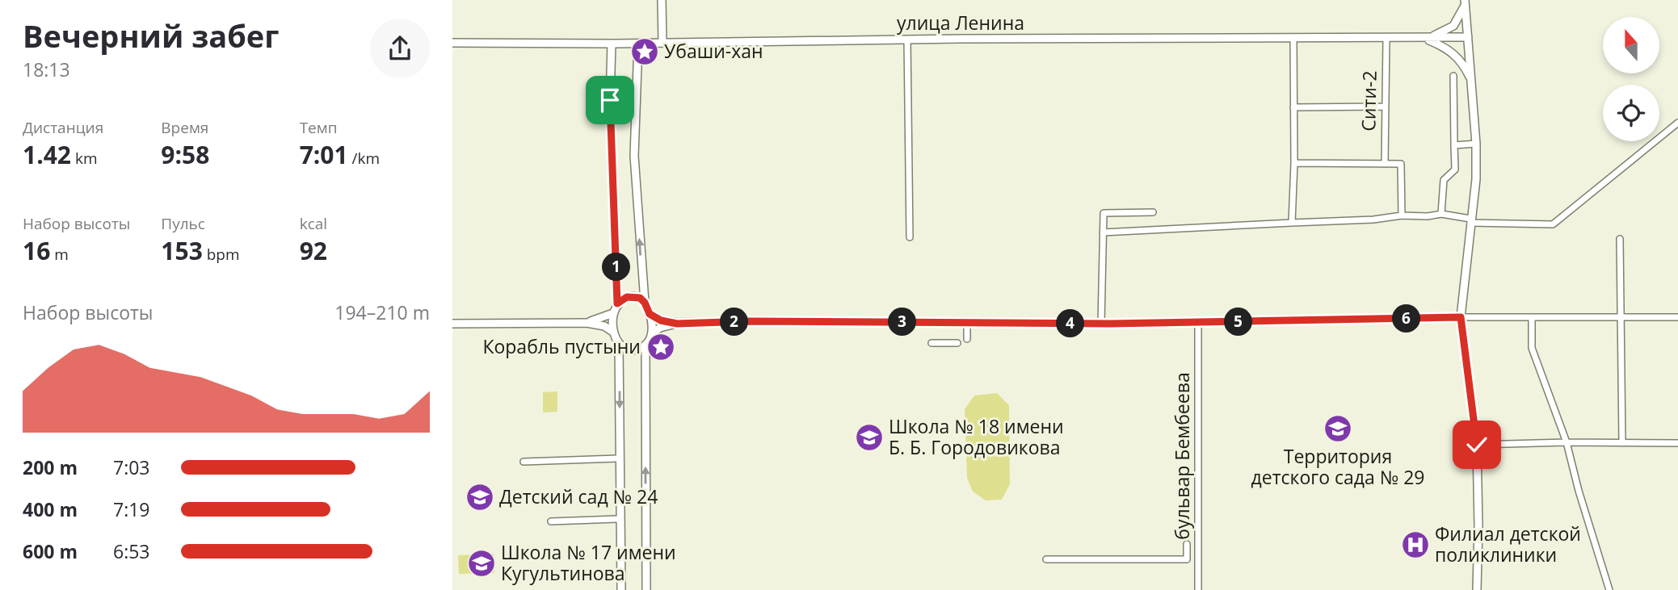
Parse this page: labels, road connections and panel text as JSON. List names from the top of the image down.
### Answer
{
  "streets": {
    "main road": ["улица Ленина"],
    "street": ["Сити-2", "бульвар Бембеева"]
  },
  "crossings": [
    ["улица Ленина", "Сити-2"]
  ],
  "places": {
    "place": ["Убаши-хан", "Корабль пустыни"],
    "school or university": [
      "Территория детского сада № 29",
      "Школа № 18 имени Б. Б. Городовикова",
      "Детский сад № 24",
      "Школа № 17 имени Кугультинова"
    ],
    "hospital": ["Филиал детской поликлиники"]
  },
  "north": "top",
  "page": {
    "heading": ["Вечерний забег", "18:13"],
    "stats": [
      ["Дистанция", "1.42 km"],
      ["Время", "9:58"],
      ["Темп", "7:01 /km"],
      ["Набор высоты", "16 m"],
      ["Пульс", "153 bpm"],
      ["kcal", "92"]
    ],
    "pins": [
      "1",
      "6",
      "2",
      "3",
      "5",
      "4"
    ],
    "chart": ["Набор высоты", "194–210 m"],
    "list": [
      {
        "name": "200 m",
        "note": "7:03"
      },
      {
        "name": "400 m",
        "note": "7:19"
      },
      {
        "name": "600 m",
        "note": "6:53"
      }
    ]
  }
}
